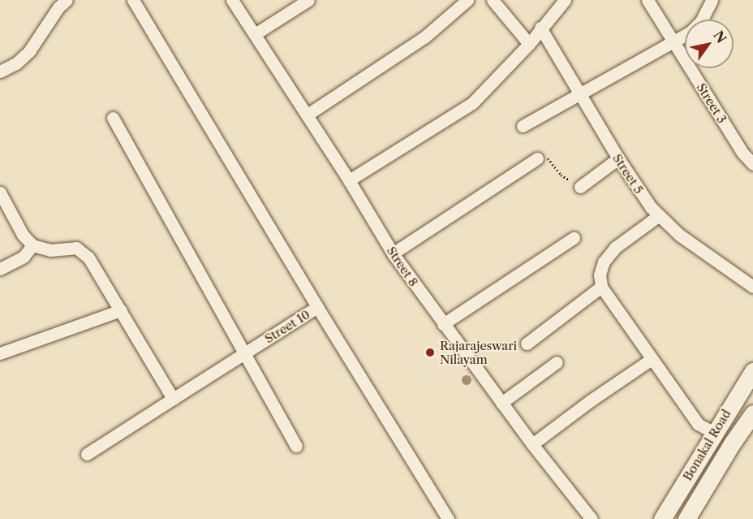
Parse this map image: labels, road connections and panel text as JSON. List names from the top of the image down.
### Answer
{
  "streets": {
    "main road": ["Bonakal Road"],
    "street": [
      "Street 3",
      "Street 5",
      "Street 8",
      "Street 10"
    ]
  },
  "places": ["Rajarajeswari Nilayam"],
  "north": "top right"
}
